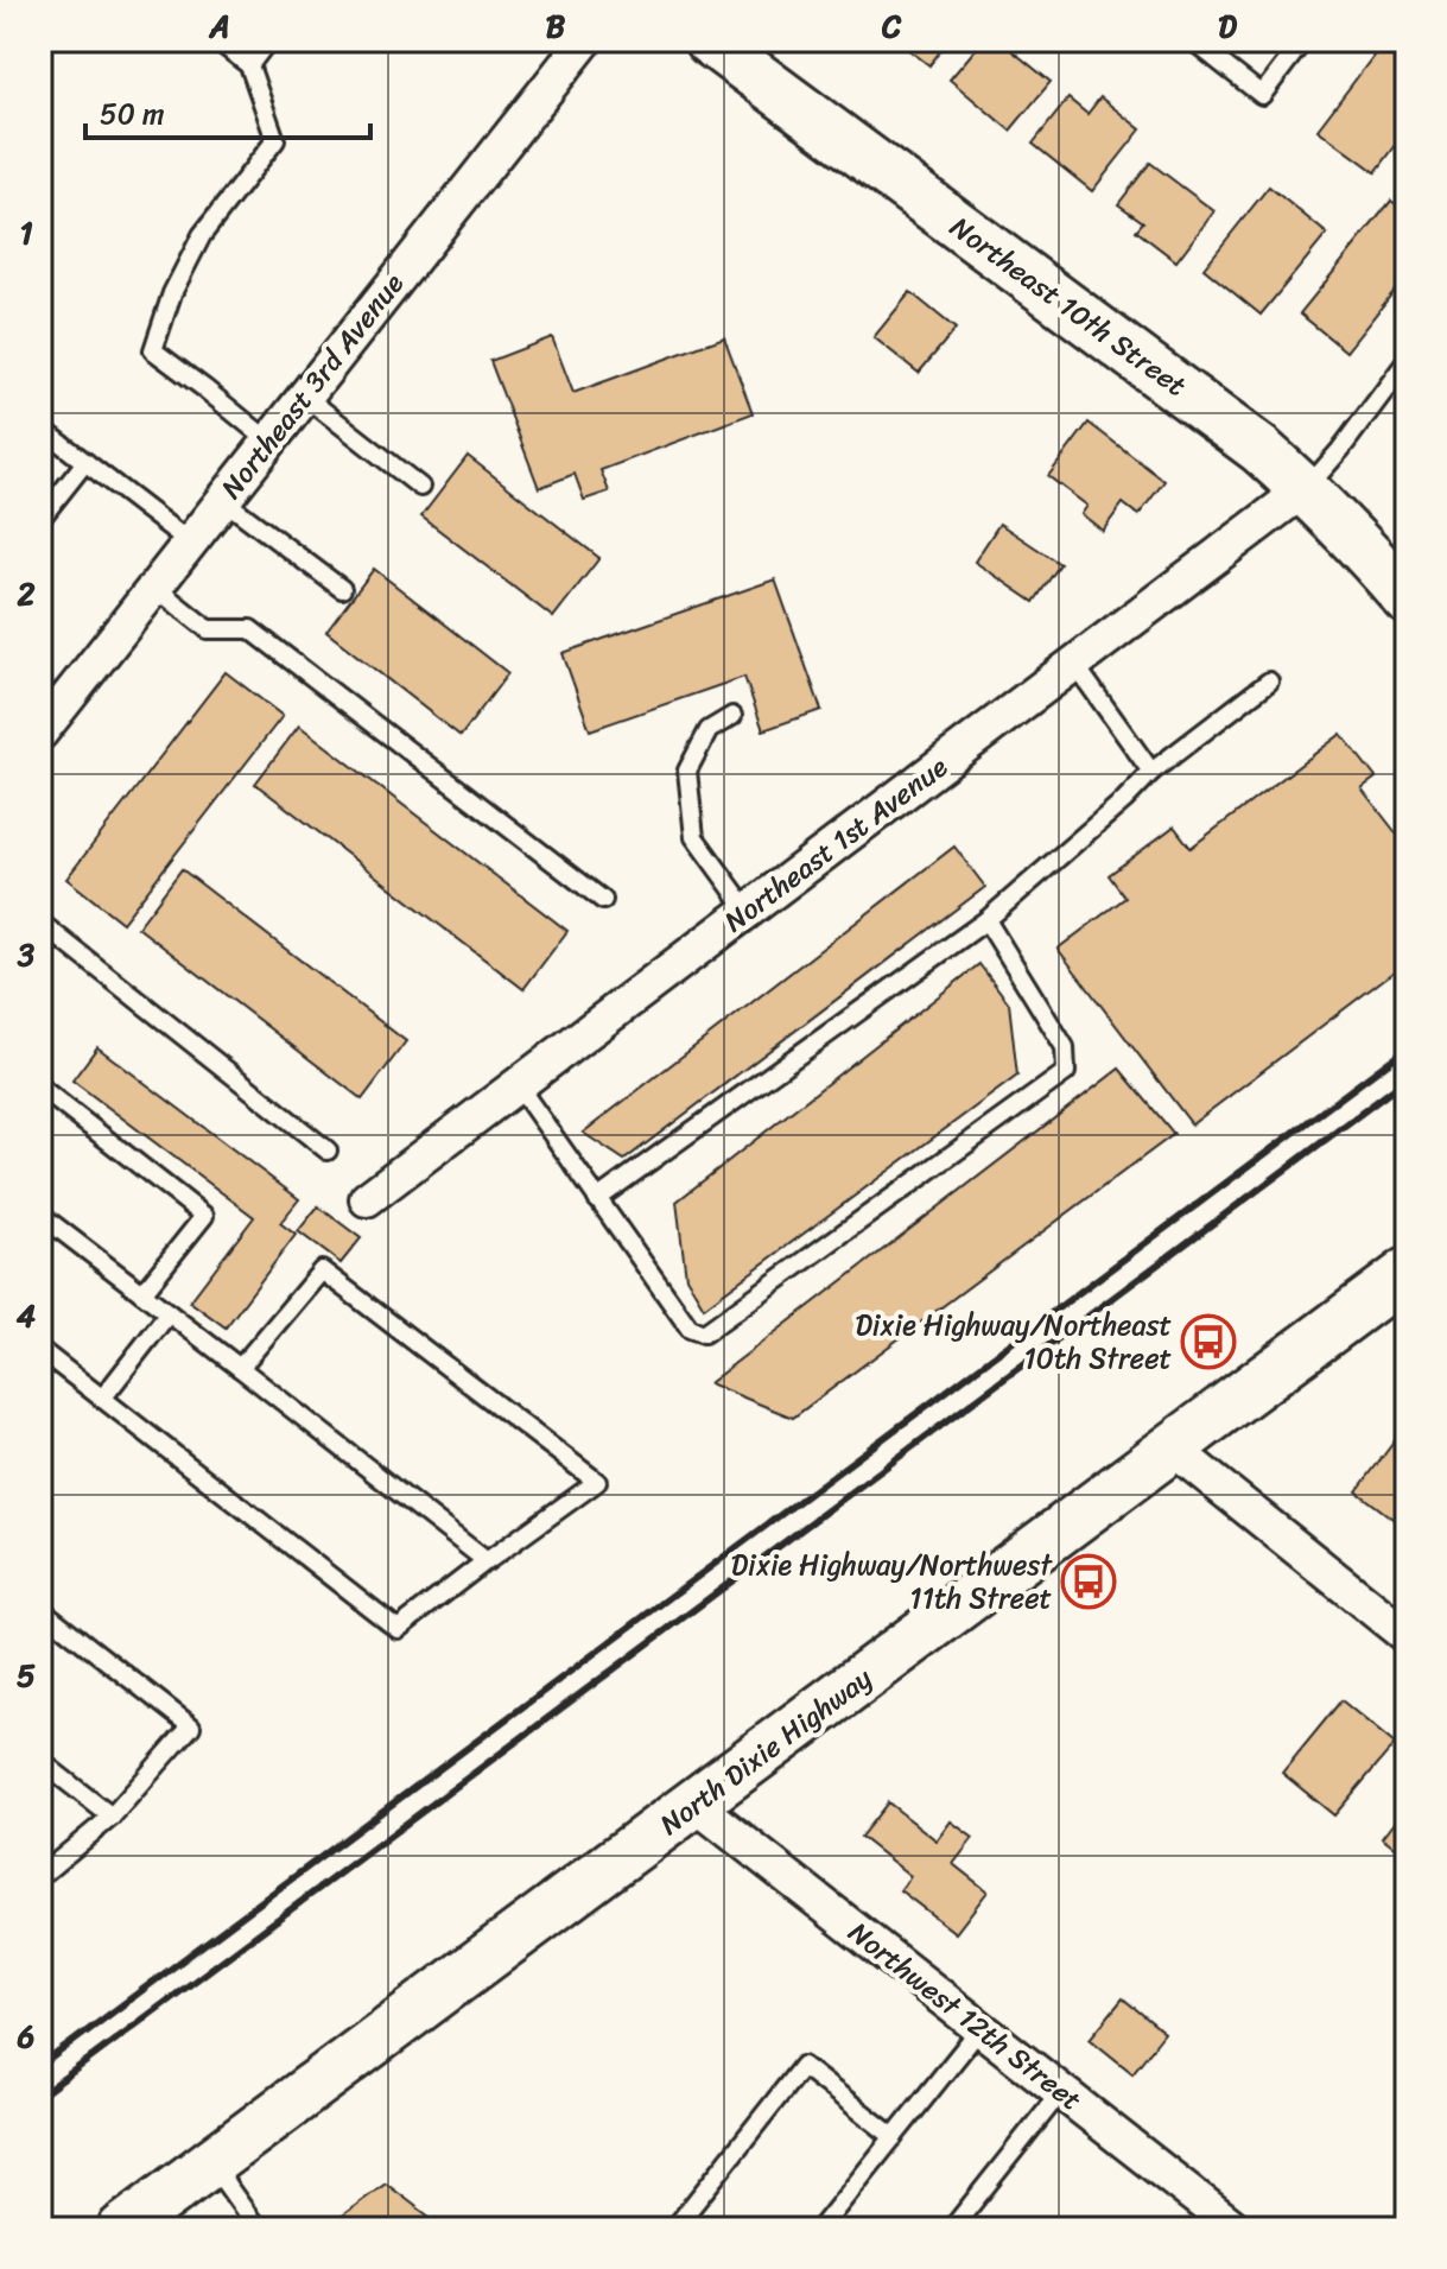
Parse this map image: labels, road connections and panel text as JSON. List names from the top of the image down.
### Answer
{
  "streets": {
    "main road": ["Northeast 10th Street", "North Dixie Highway"],
    "street": ["Northeast 3rd Avenue", "Northeast 1st Avenue", "Northwest 12th Street"]
  },
  "crossings": [
    ["Northeast 10th Street", "Northeast 1st Avenue"],
    ["North Dixie Highway", "Northwest 12th Street"]
  ],
  "places": {
    "bus stop": ["Dixie Highway/Northeast 10th Street", "Dixie Highway/Northwest 11th Street"]
  },
  "scale_bar": "50 m",
  "grid": {
    "columns": [
      "A",
      "B",
      "C",
      "D"
    ],
    "rows": [
      "1",
      "2",
      "3",
      "4",
      "5",
      "6"
    ]
  }
}
